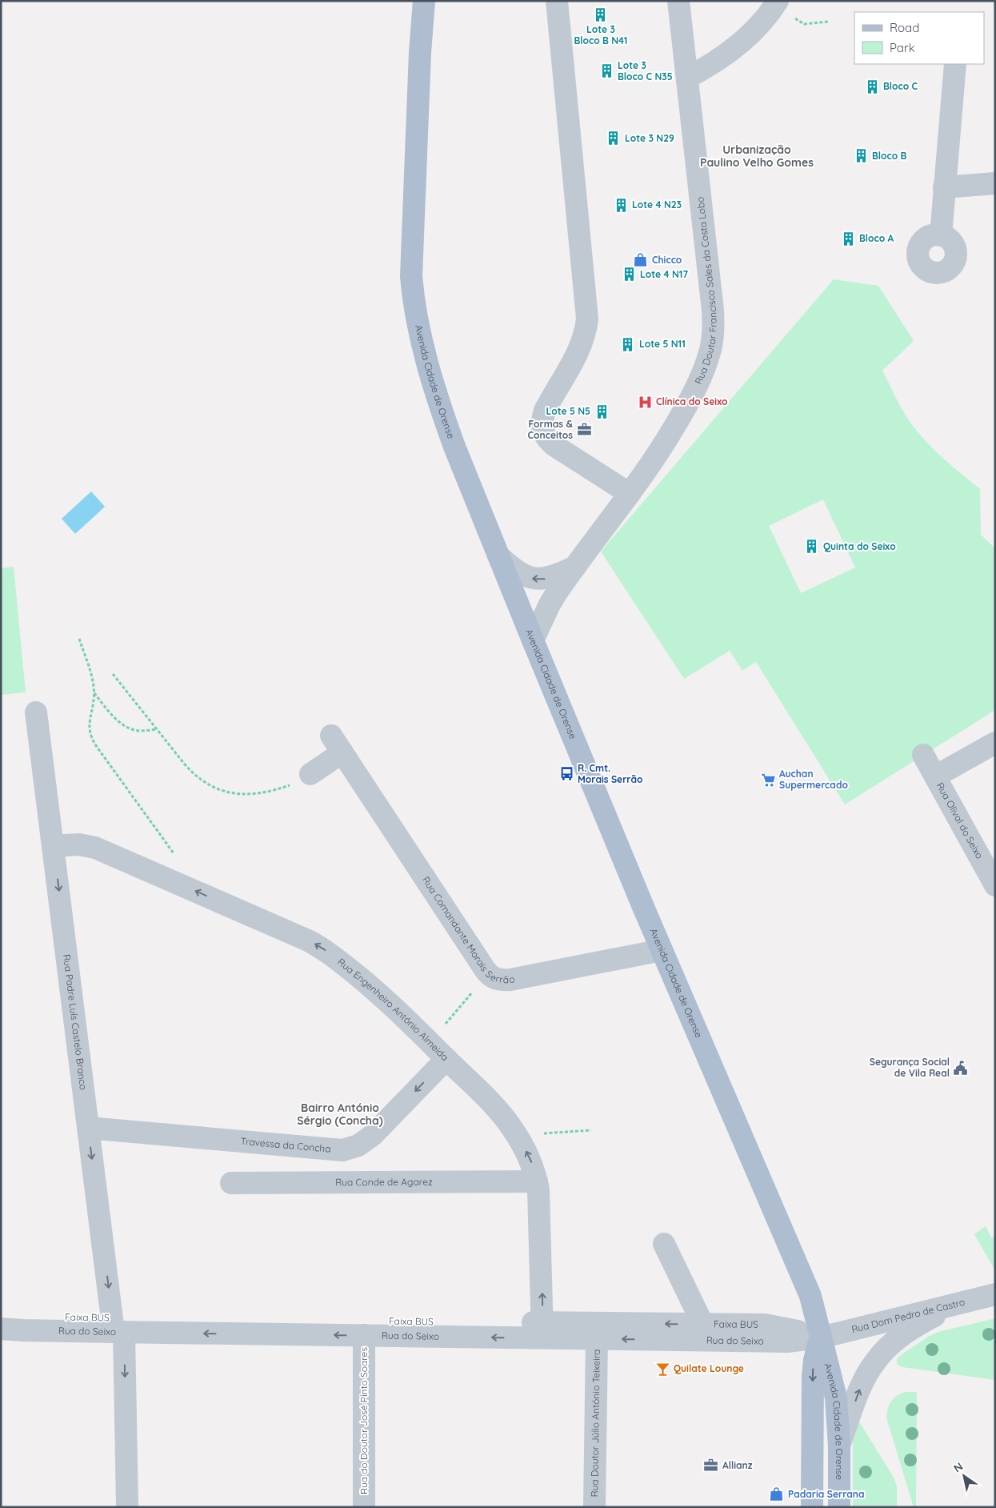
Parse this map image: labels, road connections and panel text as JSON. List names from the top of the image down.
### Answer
{
  "streets": {
    "main road": ["Avenida Cidade de Orense"],
    "street": [
      "Rua Doutor Francisco Sales da Costa Lobo",
      "Rua Olival do Seixo",
      "Rua Comandante Morais Serrão",
      "Rua Engenheiro António Almeida",
      "Rua Padre Luís Castelo Branco",
      "Travessa da Concha",
      "Rua Conde de Agarez",
      "Rua Dom Pedro de Castro",
      "Faixa BUS",
      "Rua do Seixo",
      "Rua do Doutor José Pinto Soares",
      "Rua Doutor Júlio António Teixeira"
    ]
  },
  "crossings": [
    ["Rua Doutor Francisco Sales da Costa Lobo", "Avenida Cidade de Orense"],
    ["Avenida Cidade de Orense", "Rua Comandante Morais Serrão"],
    ["Avenida Cidade de Orense", "Rua Dom Pedro de Castro"],
    ["Avenida Cidade de Orense", "Rua do Seixo"],
    ["Rua Engenheiro António Almeida", "Rua Padre Luís Castelo Branco"],
    ["Rua Engenheiro António Almeida", "Travessa da Concha"],
    ["Rua Engenheiro António Almeida", "Rua Conde de Agarez"],
    ["Rua Engenheiro António Almeida", "Faixa BUS"],
    ["Rua Engenheiro António Almeida", "Rua do Seixo"],
    ["Rua Padre Luís Castelo Branco", "Travessa da Concha"],
    ["Rua Padre Luís Castelo Branco", "Faixa BUS"],
    ["Rua Padre Luís Castelo Branco", "Rua do Seixo"],
    ["Rua Dom Pedro de Castro", "Rua do Seixo"],
    ["Faixa BUS", "Rua do Seixo"],
    ["Rua do Seixo", "Rua do Doutor José Pinto Soares"],
    ["Rua do Seixo", "Rua Doutor Júlio António Teixeira"]
  ],
  "one_way": [
    "Rua Engenheiro António Almeida",
    "Rua Padre Luís Castelo Branco",
    "Travessa da Concha",
    "Rua do Seixo"
  ],
  "districts": ["Urbanização Paulino Velho Gomes", "Bairro António Sérgio (Concha)"],
  "places": {
    "building": [
      "Lote 3 Bloco B N41",
      "Lote 3 Bloco C N35",
      "Bloco C",
      "Lote 3 N29",
      "Bloco B",
      "Lote 4 N23",
      "Bloco A",
      "Lote 4 N17",
      "Lote 5 N11",
      "Lote 5 N5",
      "Quinta do Seixo"
    ],
    "shop": ["Chicco", "Padaria Serrana"],
    "hospital": ["Clínica do Seixo"],
    "office": ["Formas & Conceitos", "Allianz"],
    "bus stop": ["R. Cmt. Morais Serrão"],
    "supermarket": ["Auchan Supermercado"],
    "public building": ["Segurança Social de Vila Real"],
    "bar": ["Quilate Lounge"]
  },
  "legend": ["Road", "Park"],
  "north": "top left"
}
